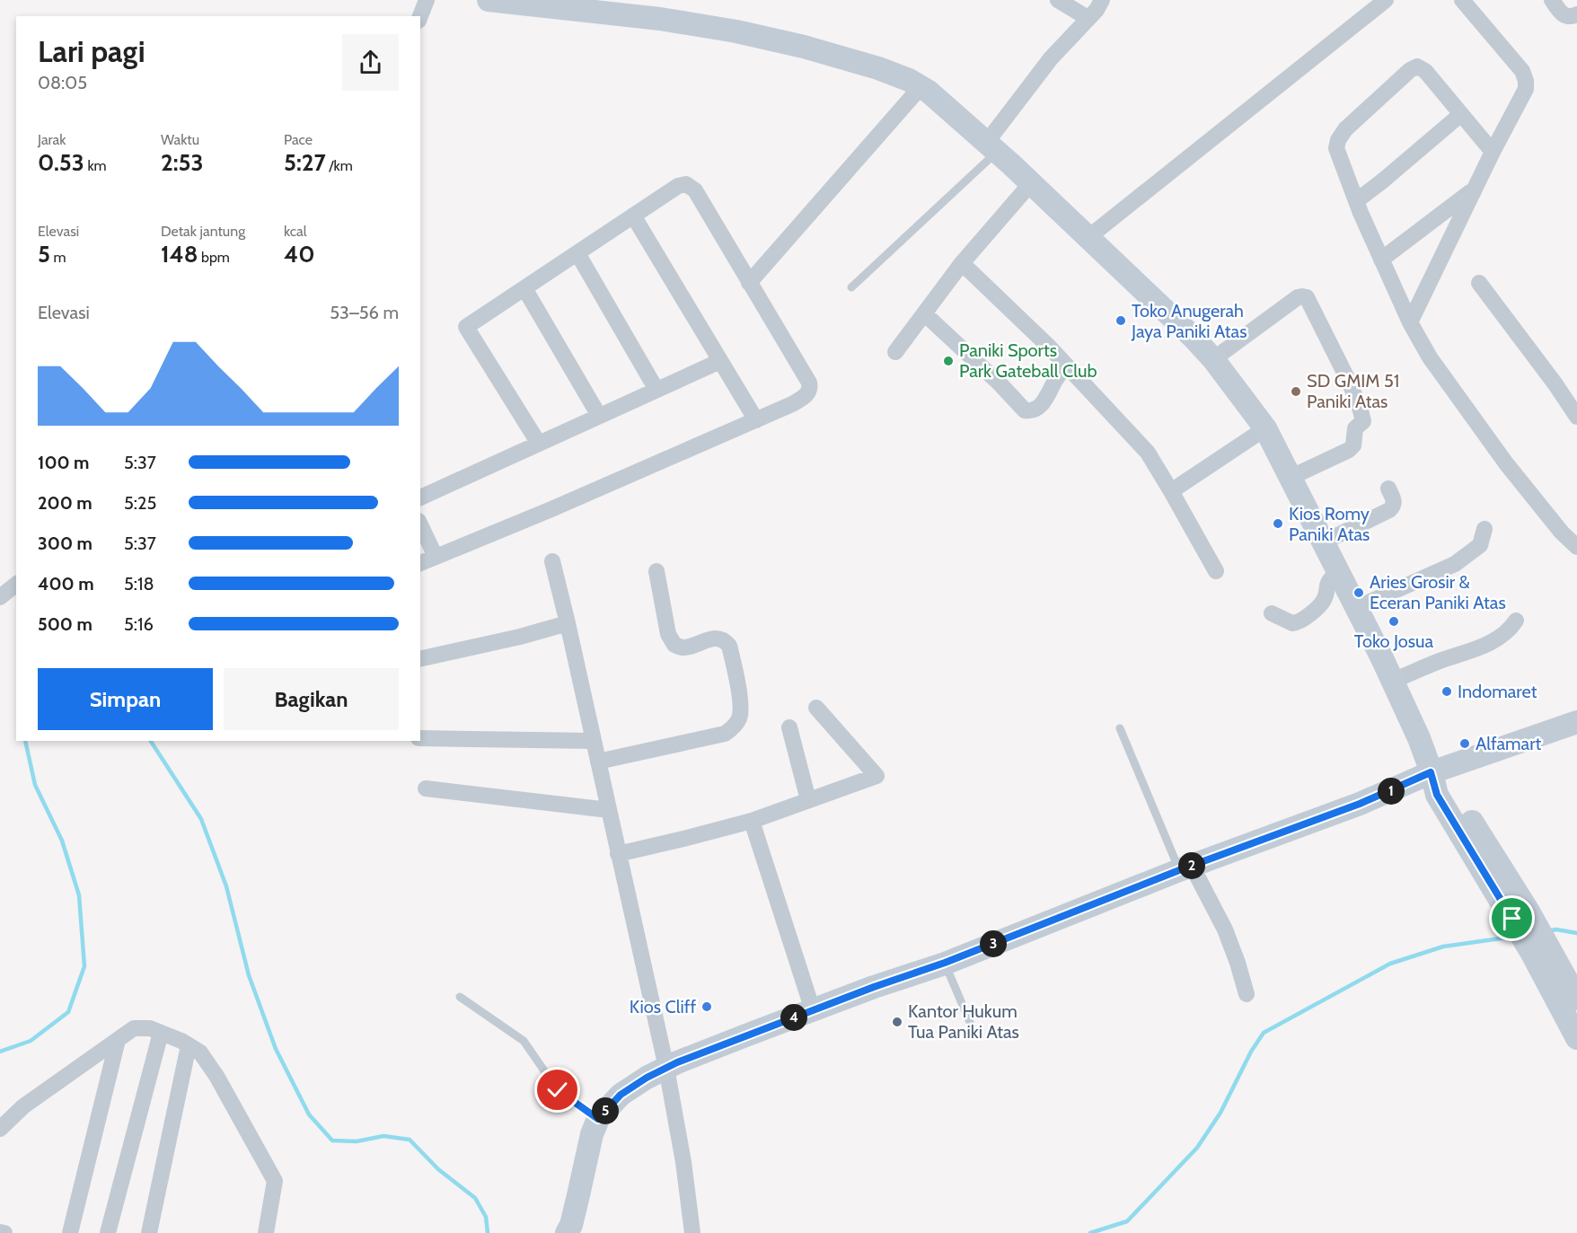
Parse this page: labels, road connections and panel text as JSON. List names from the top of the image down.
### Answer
{
  "places": [
    "Toko Anugerah Jaya Paniki Atas",
    "Paniki Sports Park Gateball Club",
    "SD GMIM 51 Paniki Atas",
    "Kios Romy Paniki Atas",
    "Aries Grosir & Eceran Paniki Atas",
    "Toko Josua",
    "Indomaret",
    "Alfamart",
    "Kios Cliff",
    "Kantor Hukum Tua Paniki Atas"
  ],
  "page": {
    "heading": ["Lari pagi", "08:05"],
    "stats": [
      ["Jarak", "0.53 km"],
      ["Waktu", "2:53"],
      ["Pace", "5:27 /km"],
      ["Elevasi", "5 m"],
      ["Detak jantung", "148 bpm"],
      ["kcal", "40"]
    ],
    "chart": ["Elevasi", "53–56 m"],
    "list": [
      {
        "name": "100 m",
        "note": "5:37"
      },
      {
        "name": "200 m",
        "note": "5:25"
      },
      {
        "name": "300 m",
        "note": "5:37"
      },
      {
        "name": "400 m",
        "note": "5:18"
      },
      {
        "name": "500 m",
        "note": "5:16"
      }
    ],
    "buttons": ["Simpan", "Bagikan"],
    "pins": [
      "1",
      "2",
      "3",
      "4",
      "5"
    ]
  }
}
